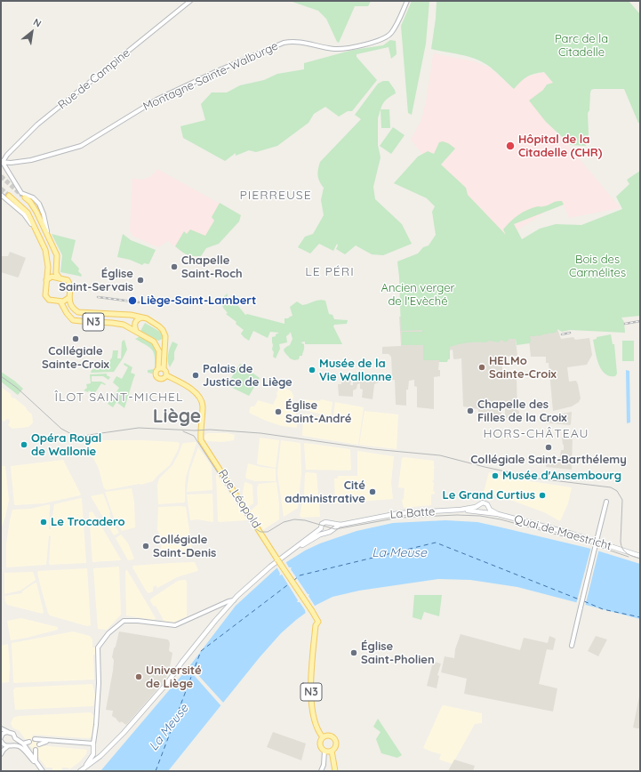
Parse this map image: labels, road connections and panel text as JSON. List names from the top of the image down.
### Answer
{
  "streets": {
    "main road": [
      "N3",
      "Rue Léopold",
      "La Batte",
      "Quai de Maestricht"
    ],
    "street": ["Montagne Sainte-Walburge", "Rue de Campine"]
  },
  "crossings": [
    ["Montagne Sainte-Walburge", "Rue de Campine"],
    ["N3", "Rue Léopold"],
    ["La Batte", "Quai de Maestricht"]
  ],
  "districts": [
    "PIERREUSE",
    "LE PÉRI",
    "ÎLOT SAINT-MICHEL",
    "Liège",
    "HORS-CHÂTEAU"
  ],
  "water": ["La Meuse"],
  "parks": ["Parc de la Citadelle", "Bois des Carmélites", "Ancien verger de l'Evèché"],
  "places": [
    "Hôpital de la Citadelle (CHR)",
    "Chapelle Saint-Roch",
    "Église Saint-Servais",
    "Liège-Saint-Lambert",
    "Collégiale Sainte-Croix",
    "HELMo Sainte-Croix",
    "Musée de la Vie Wallonne",
    "Palais de Justice de Liège",
    "Chapelle des Filles de la Croix",
    "Église Saint-André",
    "Opéra Royal de Wallonie",
    "Collégiale Saint-Barthélemy",
    "Musée d'Ansembourg",
    "Cité administrative",
    "Le Grand Curtius",
    "Le Trocadero",
    "Collégiale Saint-Denis",
    "Église Saint-Pholien",
    "Université de Liège"
  ],
  "north": "top right"
}
